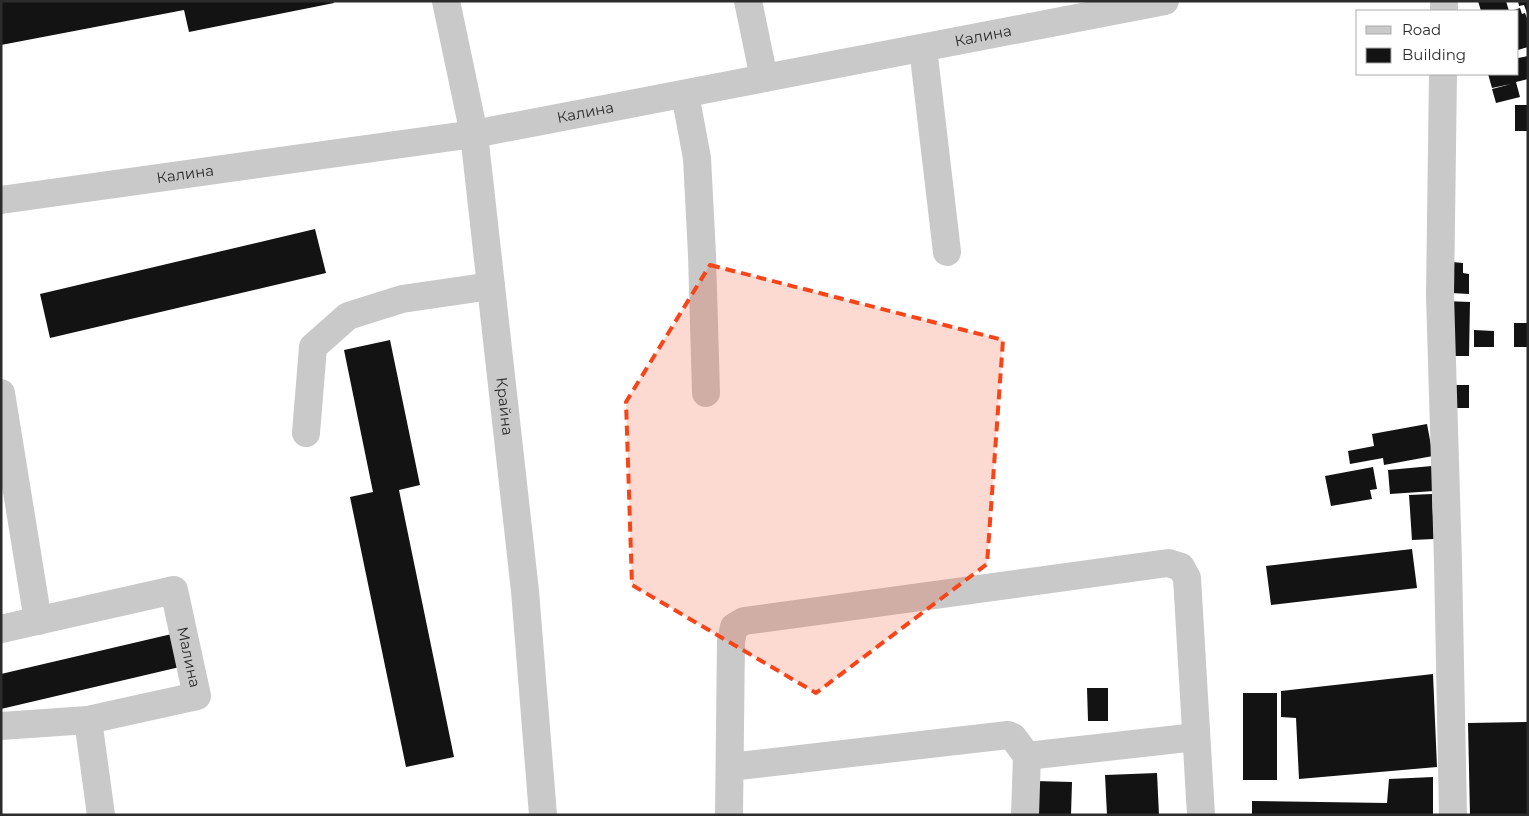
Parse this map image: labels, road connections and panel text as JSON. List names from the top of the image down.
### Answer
{
  "streets": {
    "street": ["Калина", "Крайна", "Малина"]
  },
  "crossings": [
    ["Калина", "Крайна"]
  ],
  "legend": ["Road", "Building"]
}
